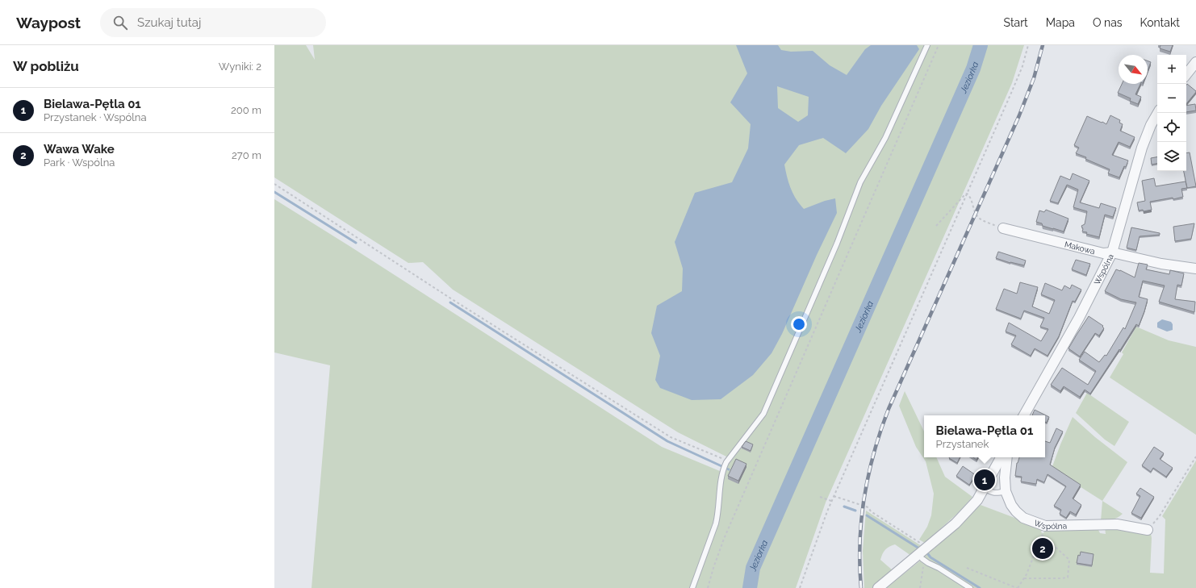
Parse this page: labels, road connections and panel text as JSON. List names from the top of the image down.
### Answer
{
  "streets": {
    "street": ["Makowa", "Wspólna"]
  },
  "crossings": [
    ["Makowa", "Wspólna"]
  ],
  "water": ["Jeziorka"],
  "north": "bottom right",
  "page": {
    "header": "Waypost",
    "search": "Szukaj tutaj",
    "nav": [
      "Start",
      "Mapa",
      "O nas",
      "Kontakt"
    ],
    "heading": ["W pobliżu", "Wyniki: 2"],
    "map_buttons": ["+", "−"],
    "list": [
      {
        "mark": "1",
        "name": "Bielawa-Pętla 01",
        "note": "Przystanek · Wspólna",
        "value": "200 m"
      },
      {
        "mark": "2",
        "name": "Wawa Wake",
        "note": "Park · Wspólna",
        "value": "270 m"
      }
    ],
    "popup": ["Bielawa-Pętla 01", "Przystanek"],
    "pins": ["1", "2"]
  }
}
